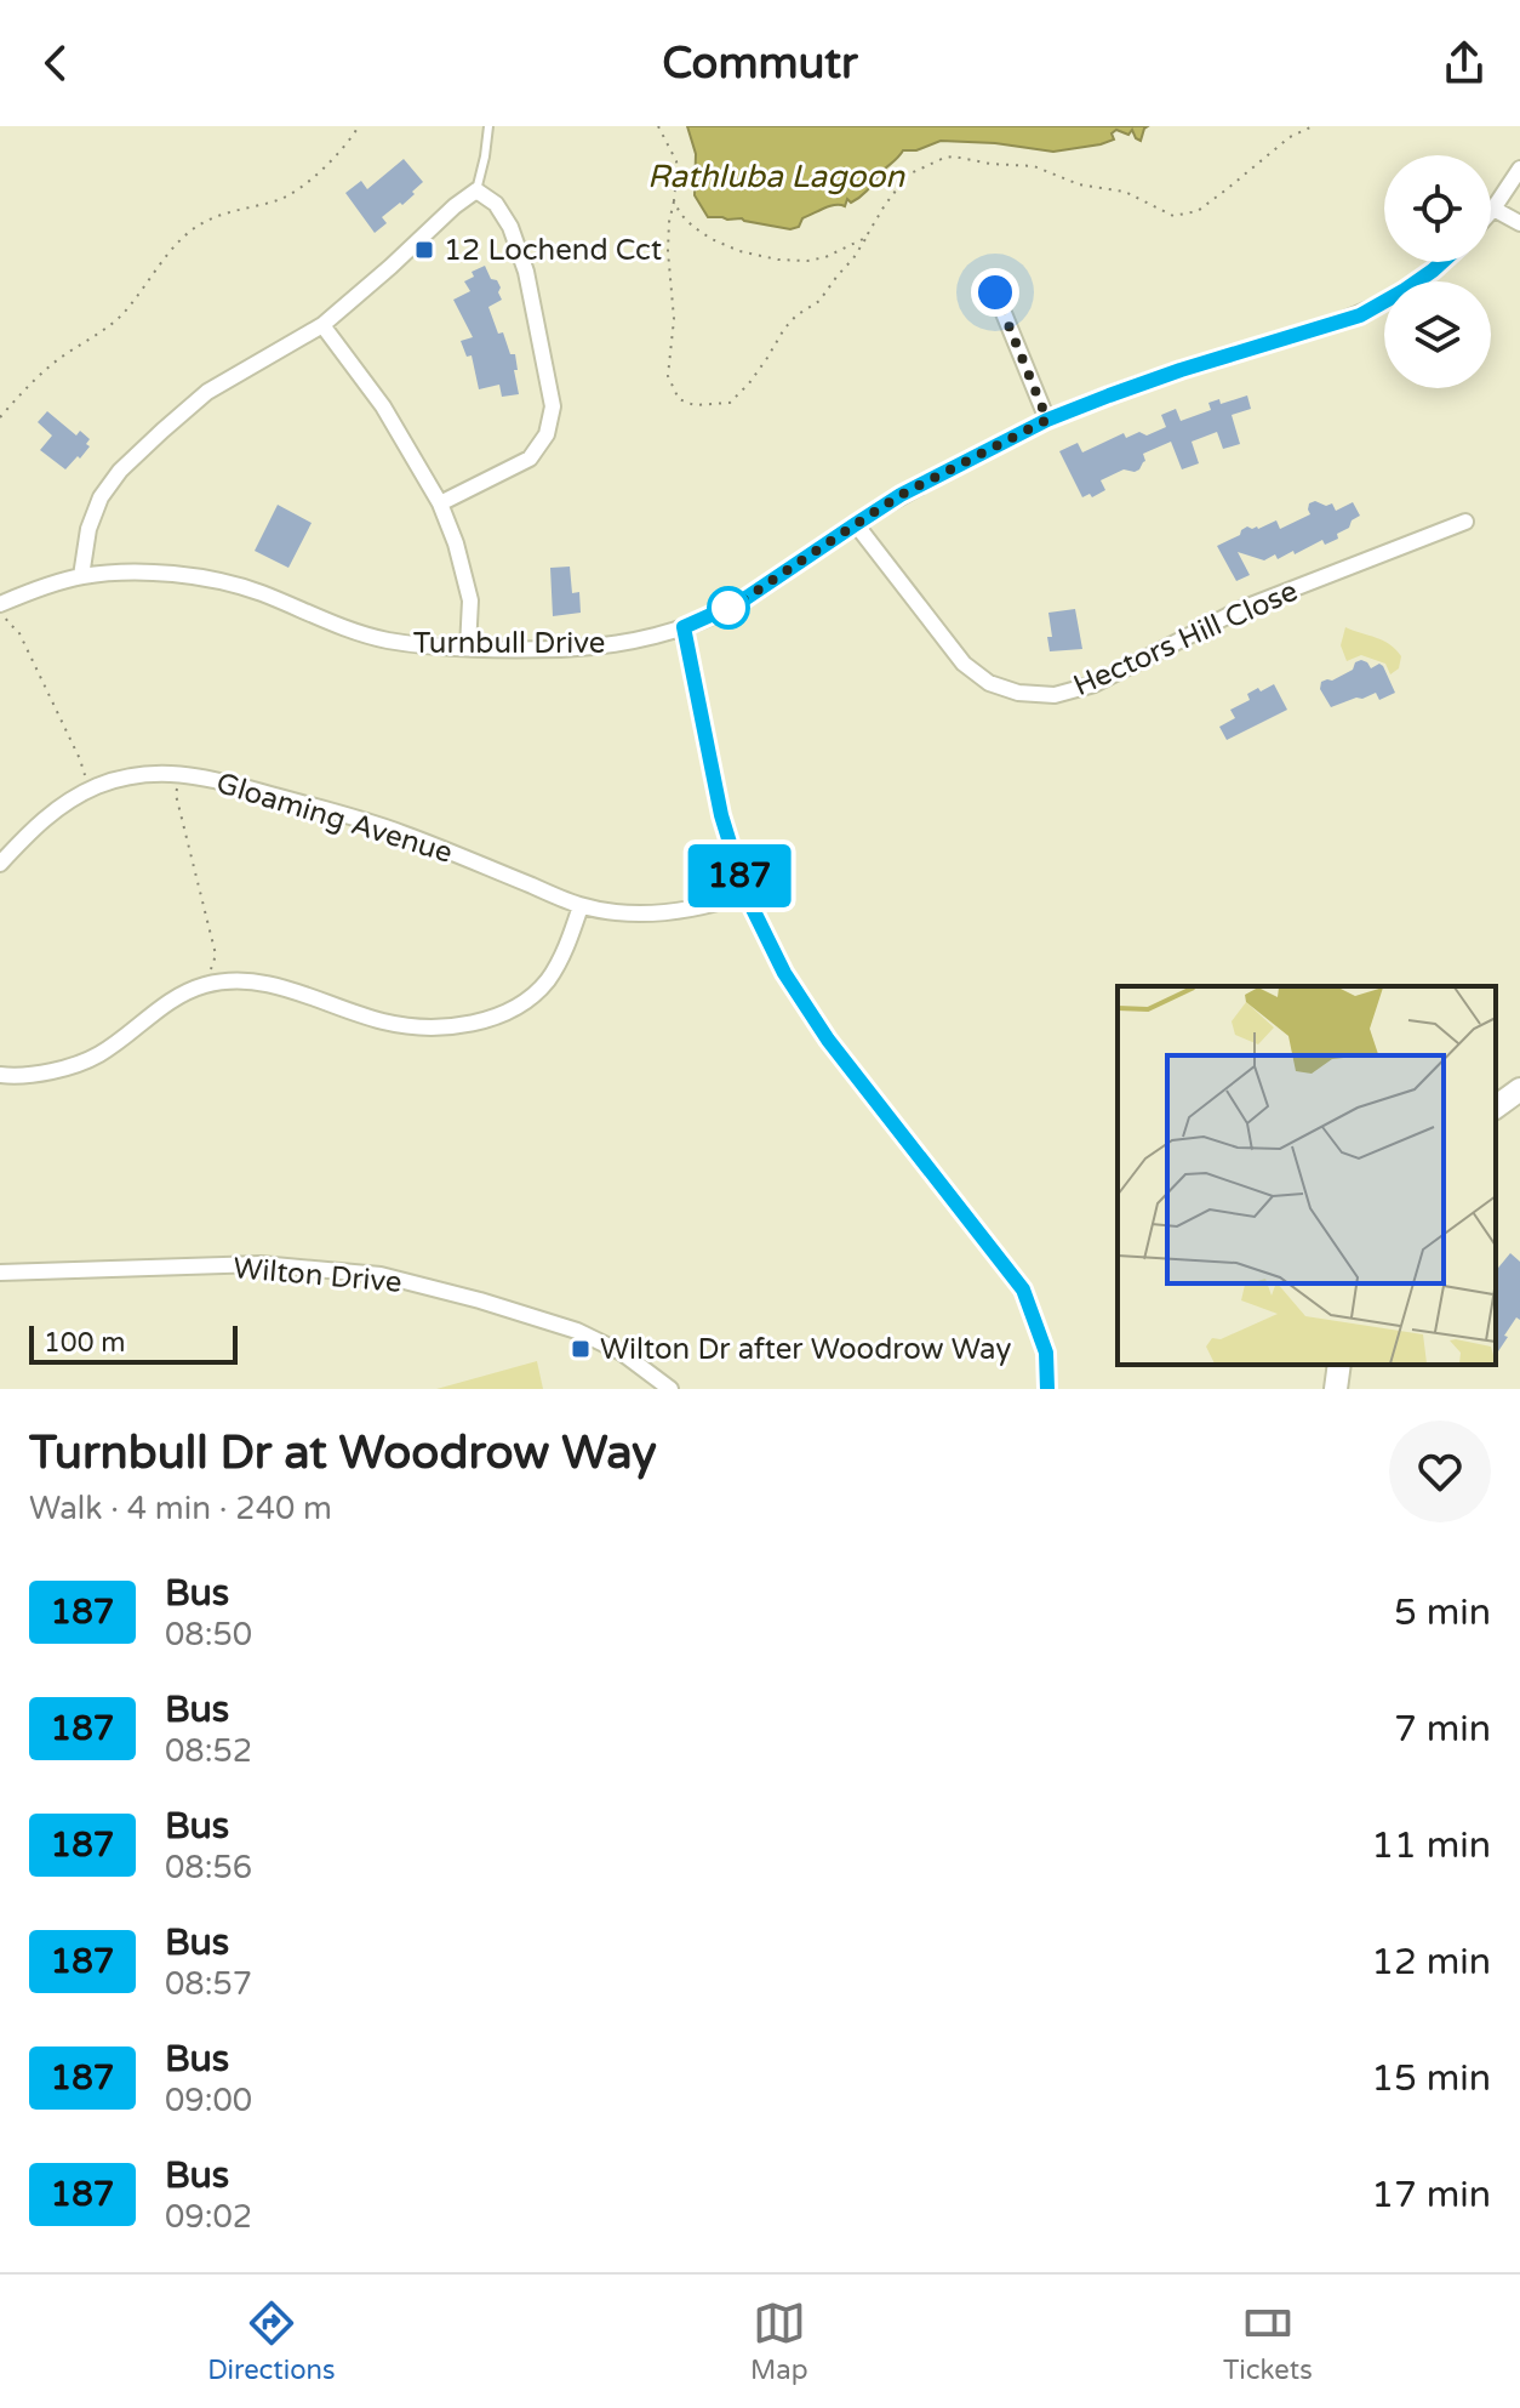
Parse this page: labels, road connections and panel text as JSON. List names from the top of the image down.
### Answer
{
  "streets": {
    "street": [
      "Hectors Hill Close",
      "Turnbull Drive",
      "Gloaming Avenue",
      "Wilton Drive"
    ]
  },
  "crossings": [
    ["Hectors Hill Close", "Turnbull Drive"]
  ],
  "water": ["Rathluba Lagoon"],
  "places": {
    "transit": ["12 Lochend Cct", "Wilton Dr after Woodrow Way"]
  },
  "lines": ["bus line 187"],
  "scale_bar": "100 m",
  "page": {
    "header": "Commutr",
    "on_map": "187",
    "scale": "100 m",
    "heading": ["Turnbull Dr at Woodrow Way", "Walk · 4 min · 240 m"],
    "list": [
      {
        "mark": "187",
        "name": "Bus",
        "note": "08:50",
        "value": "5 min"
      },
      {
        "mark": "187",
        "name": "Bus",
        "note": "08:52",
        "value": "7 min"
      },
      {
        "mark": "187",
        "name": "Bus",
        "note": "08:56",
        "value": "11 min"
      },
      {
        "mark": "187",
        "name": "Bus",
        "note": "08:57",
        "value": "12 min"
      },
      {
        "mark": "187",
        "name": "Bus",
        "note": "09:00",
        "value": "15 min"
      },
      {
        "mark": "187",
        "name": "Bus",
        "note": "09:02",
        "value": "17 min"
      }
    ],
    "tabs": ["Directions", "Map", "Tickets"]
  }
}
